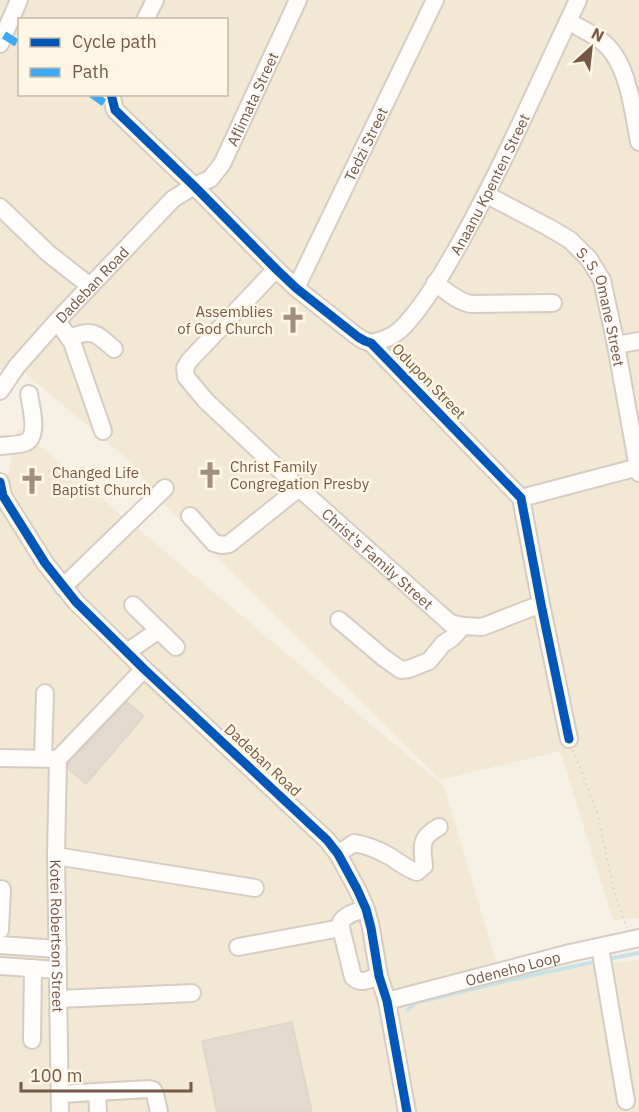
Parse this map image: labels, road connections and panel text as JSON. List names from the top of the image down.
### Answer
{
  "streets": {
    "street": [
      "Aflimata Street",
      "Tedzi Street",
      "Anaanu Kpenten Street",
      "Dadeban Road",
      "S. S. Omane Street",
      "Odupon Street",
      "Christ's Family Street",
      "Kotei Robertson Street",
      "Odeneho Loop"
    ]
  },
  "crossings": [
    ["Aflimata Street", "Dadeban Road"],
    ["Aflimata Street", "Odupon Street"],
    ["Tedzi Street", "Odupon Street"],
    ["Anaanu Kpenten Street", "S. S. Omane Street"],
    ["Anaanu Kpenten Street", "Odupon Street"],
    ["Dadeban Road", "Odupon Street"],
    ["Dadeban Road", "Odeneho Loop"],
    ["Odupon Street", "Christ's Family Street"]
  ],
  "places": {
    "church": ["Assemblies of God Church", "Christ Family Congregation Presby", "Changed Life Baptist Church"]
  },
  "legend": ["Cycle path", "Path"],
  "scale_bar": "100 m",
  "north": "top right"
}
